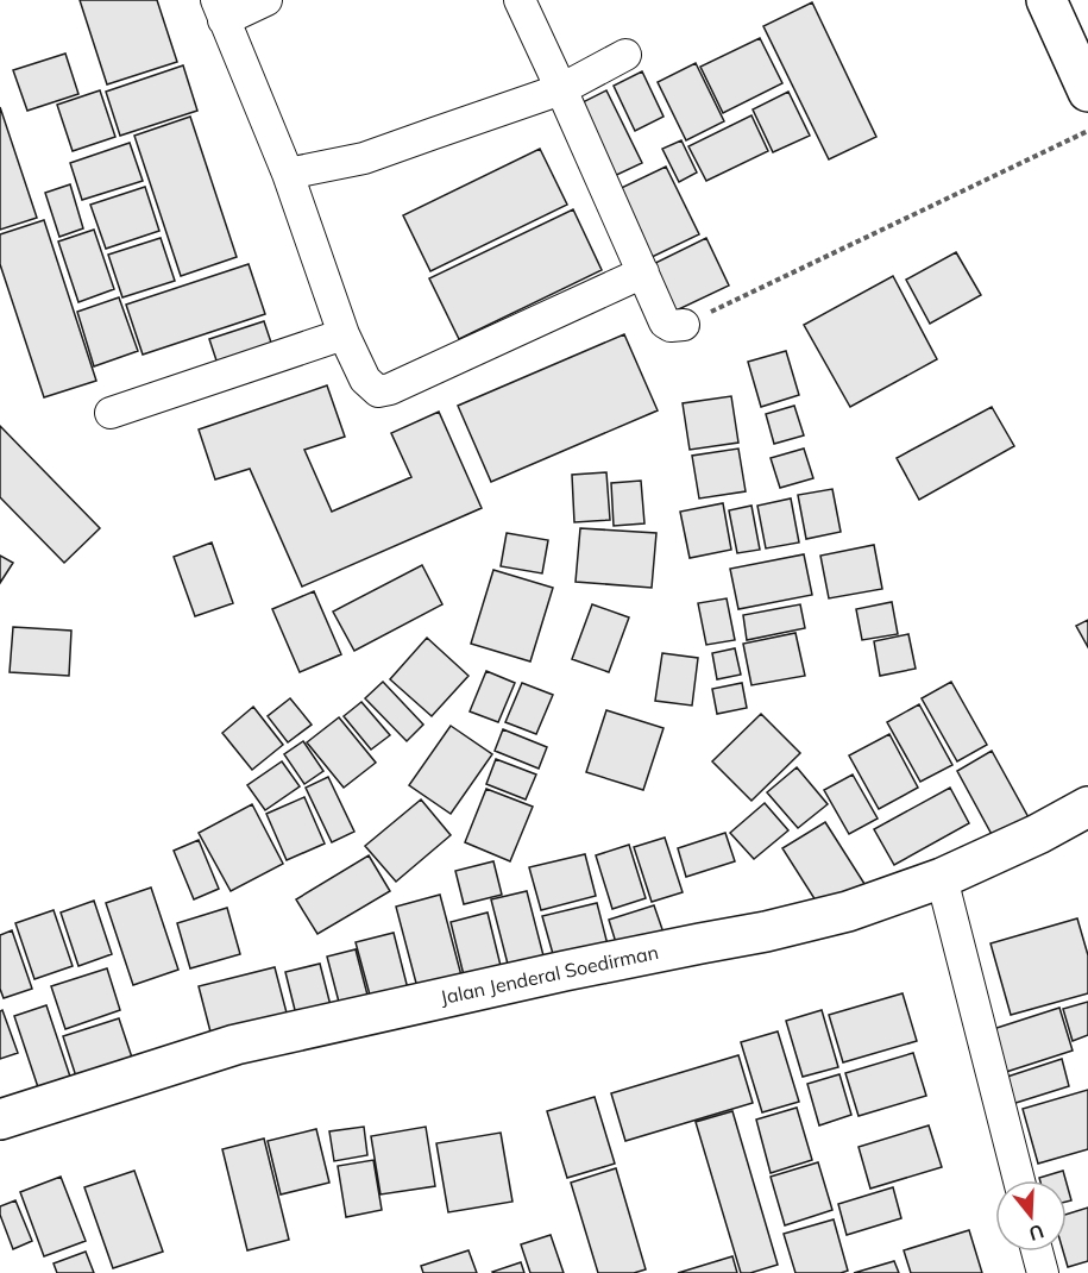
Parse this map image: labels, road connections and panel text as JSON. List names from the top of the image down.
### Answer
{
  "streets": {
    "street": ["Jalan Jenderal Soedirman"]
  },
  "north": "bottom"
}
